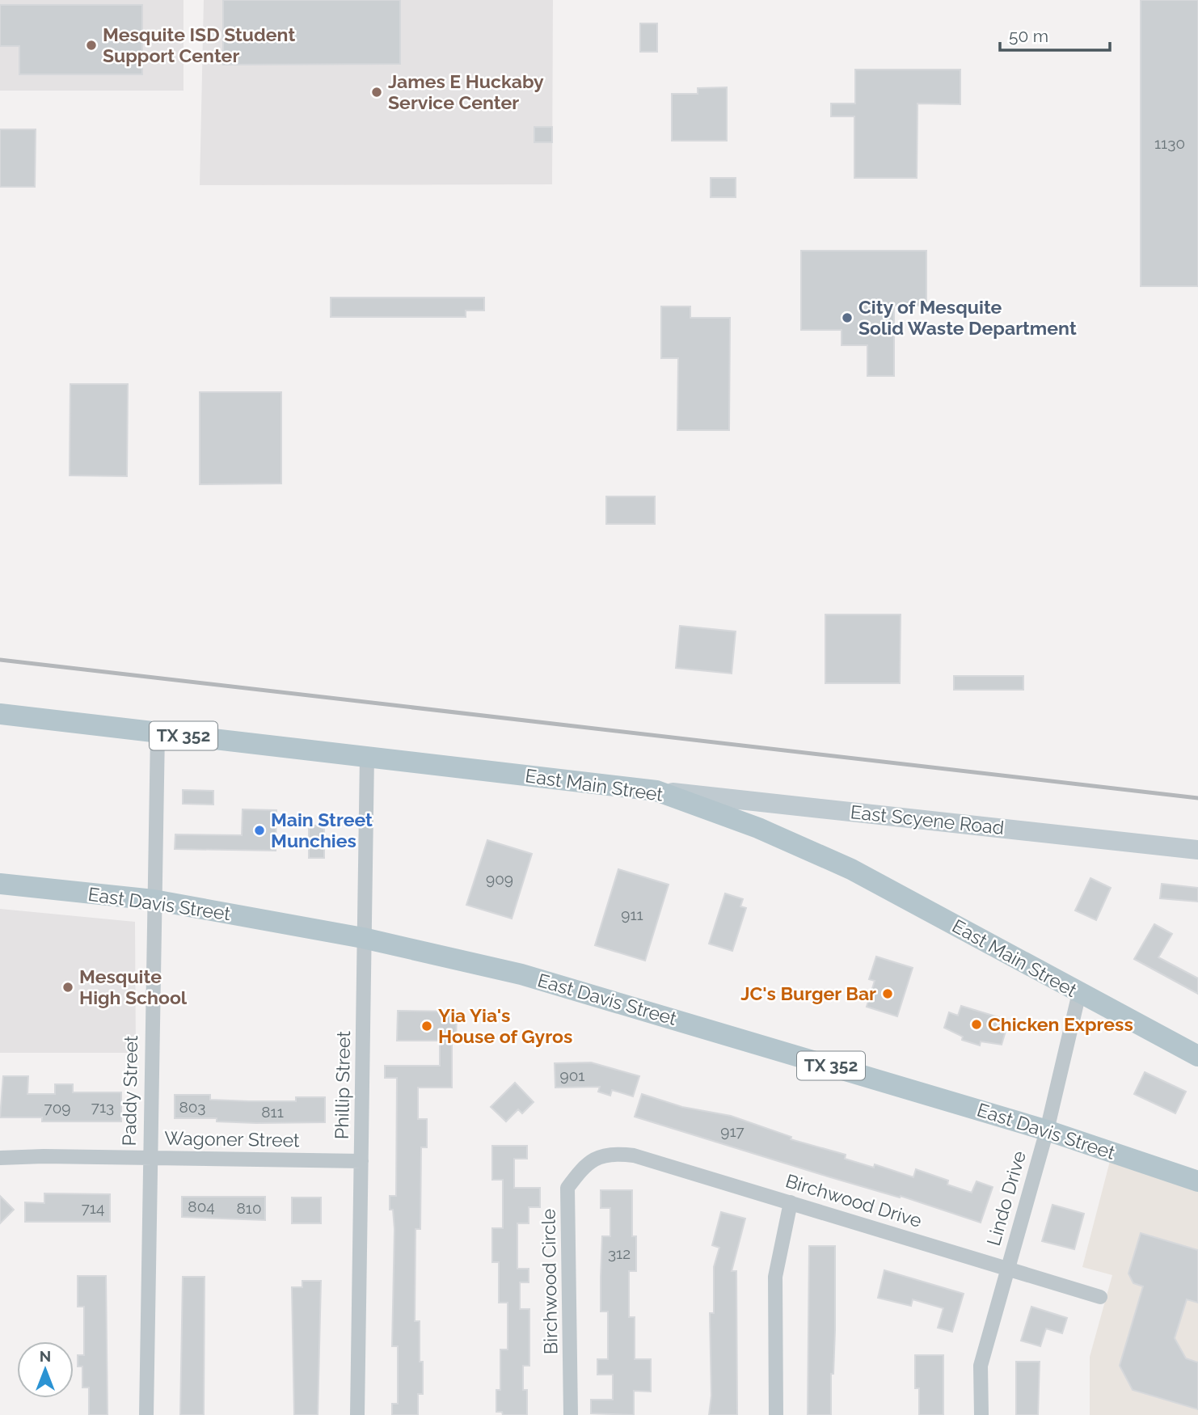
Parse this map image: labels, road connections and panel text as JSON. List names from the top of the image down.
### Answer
{
  "streets": {
    "main road": ["TX 352", "East Main Street", "East Davis Street"],
    "street": [
      "East Scyene Road",
      "Phillip Street",
      "Paddy Street",
      "Wagoner Street",
      "Lindo Drive",
      "Birchwood Drive",
      "Birchwood Circle"
    ]
  },
  "crossings": [
    ["East Main Street", "East Scyene Road"],
    ["East Main Street", "Phillip Street"],
    ["East Main Street", "Paddy Street"],
    ["East Main Street", "Lindo Drive"],
    ["East Davis Street", "Phillip Street"],
    ["East Davis Street", "Paddy Street"],
    ["East Davis Street", "Lindo Drive"],
    ["Phillip Street", "Wagoner Street"],
    ["Paddy Street", "Wagoner Street"],
    ["Lindo Drive", "Birchwood Drive"],
    ["Birchwood Drive", "Birchwood Circle"]
  ],
  "places": [
    "Mesquite ISD Student Support Center",
    "James E Huckaby Service Center",
    "City of Mesquite Solid Waste Department",
    "Main Street Munchies",
    "Mesquite High School",
    "JC's Burger Bar",
    "Chicken Express",
    "Yia Yia's House of Gyros"
  ],
  "house_numbers": [
    "1130",
    "909",
    "911",
    "901",
    "713",
    "803",
    "709",
    "811",
    "917",
    "804",
    "714",
    "810",
    "312"
  ],
  "scale_bar": "50 m",
  "north": "top"
}
